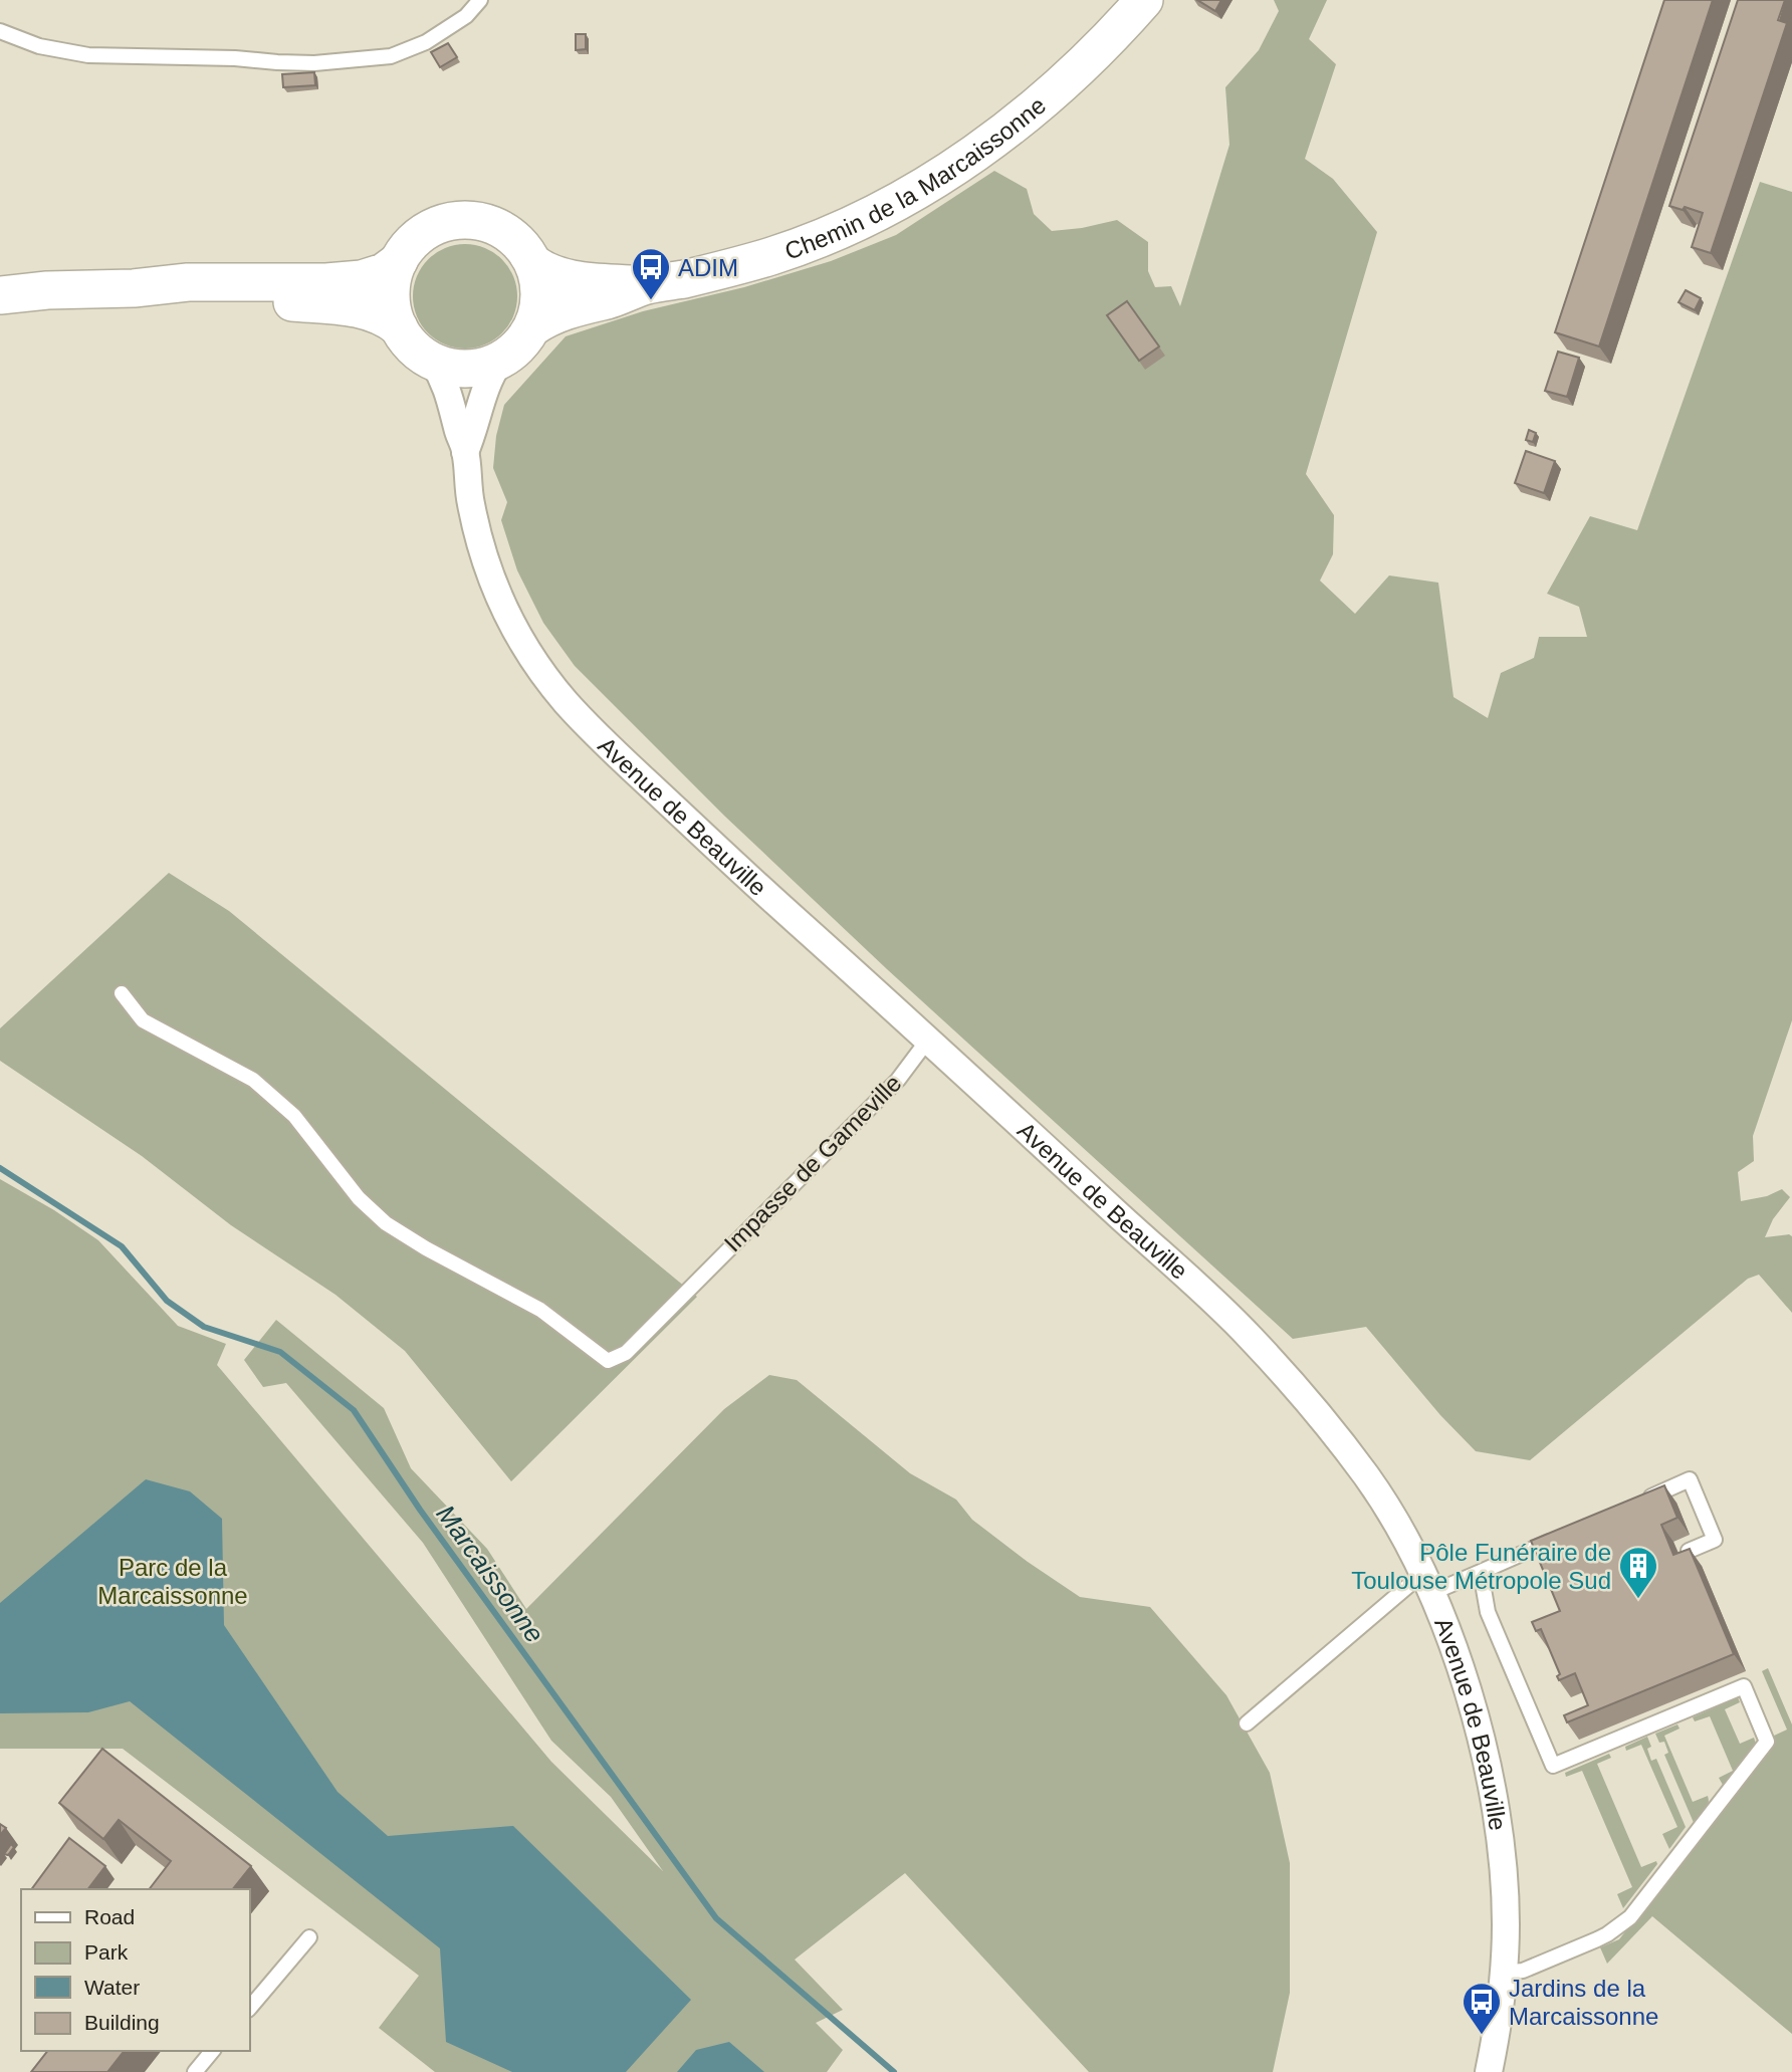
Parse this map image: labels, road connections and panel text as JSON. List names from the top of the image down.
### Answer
{
  "streets": {
    "main road": ["Chemin de la Marcaissonne"],
    "street": ["Avenue de Beauville"],
    "lane": ["Impasse de Gameville"]
  },
  "crossings": [
    ["Chemin de la Marcaissonne", "Avenue de Beauville"],
    ["Avenue de Beauville", "Impasse de Gameville"]
  ],
  "water": ["Marcaissonne"],
  "parks": ["Parc de la Marcaissonne"],
  "places": {
    "bus stop": ["ADIM", "Jardins de la Marcaissonne"],
    "building": ["Pôle Funéraire de Toulouse Métropole Sud"]
  },
  "legend": [
    "Road",
    "Park",
    "Water",
    "Building"
  ]
}
